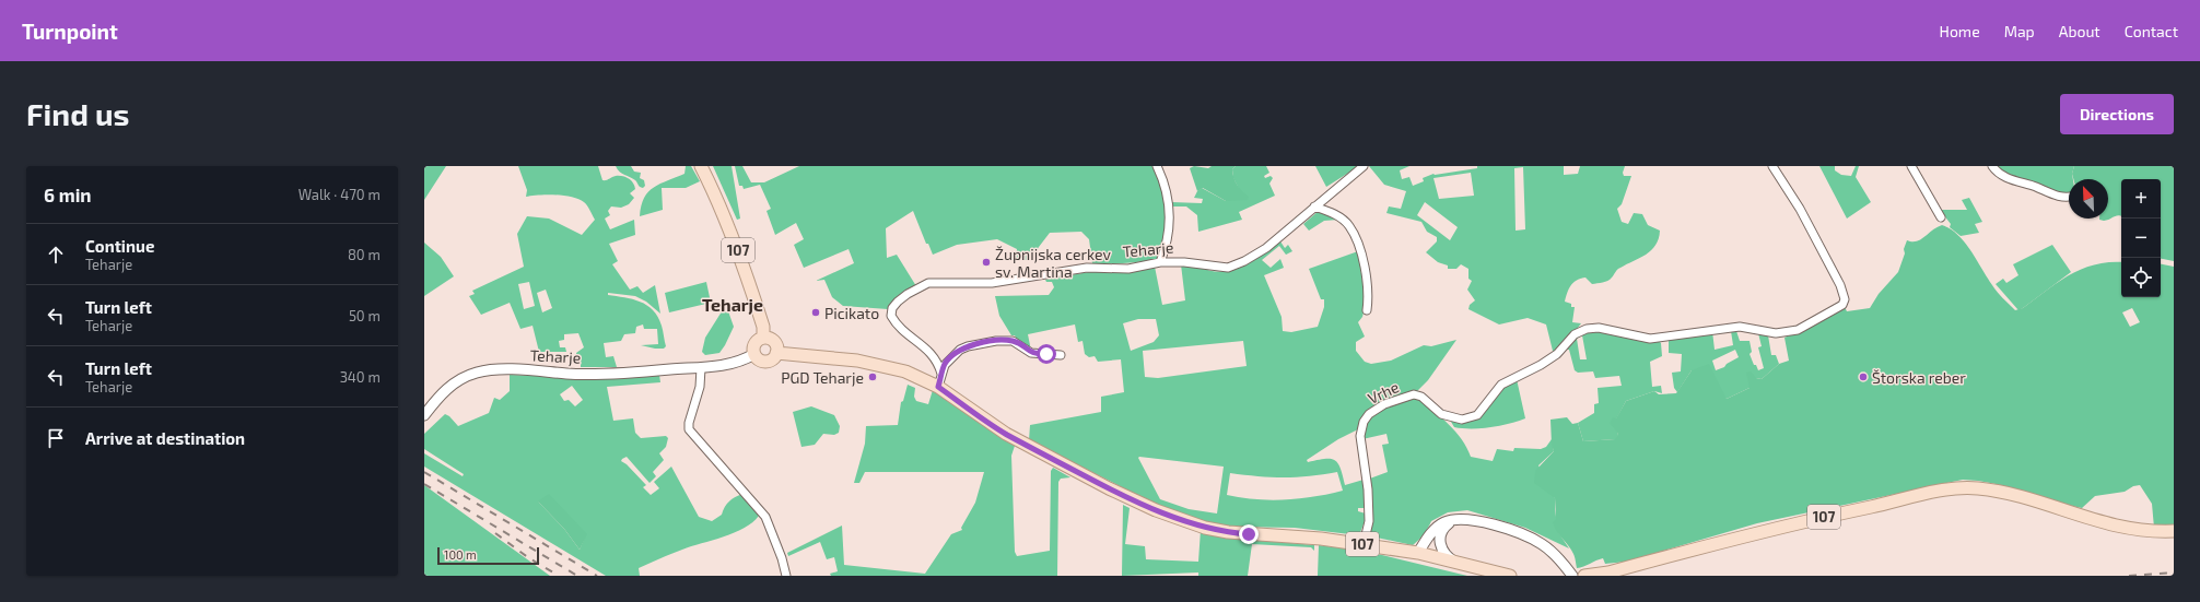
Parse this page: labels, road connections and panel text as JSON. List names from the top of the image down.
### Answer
{
  "streets": {
    "main road": ["107"],
    "street": ["Teharje", "Vrhe"]
  },
  "crossings": [
    ["Teharje", "107"],
    ["107", "Vrhe"]
  ],
  "districts": ["Teharje"],
  "places": [
    "Župnijska cerkev sv. Martina",
    "Picikato",
    "PGD Teharje",
    "Štorska reber"
  ],
  "scale_bar": "100 m",
  "north": "top left",
  "page": {
    "header": "Turnpoint",
    "nav": [
      "Home",
      "Map",
      "About",
      "Contact"
    ],
    "buttons": "Directions",
    "title": "Find us",
    "heading": ["6 min", "Walk · 470 m"],
    "map_buttons": ["+", "−"],
    "list": [
      ["Continue", "Teharje", "80 m"],
      ["Turn left", "Teharje", "50 m"],
      ["Turn left", "Teharje", "340 m"],
      "Arrive at destination"
    ],
    "scale": "100 m"
  }
}
